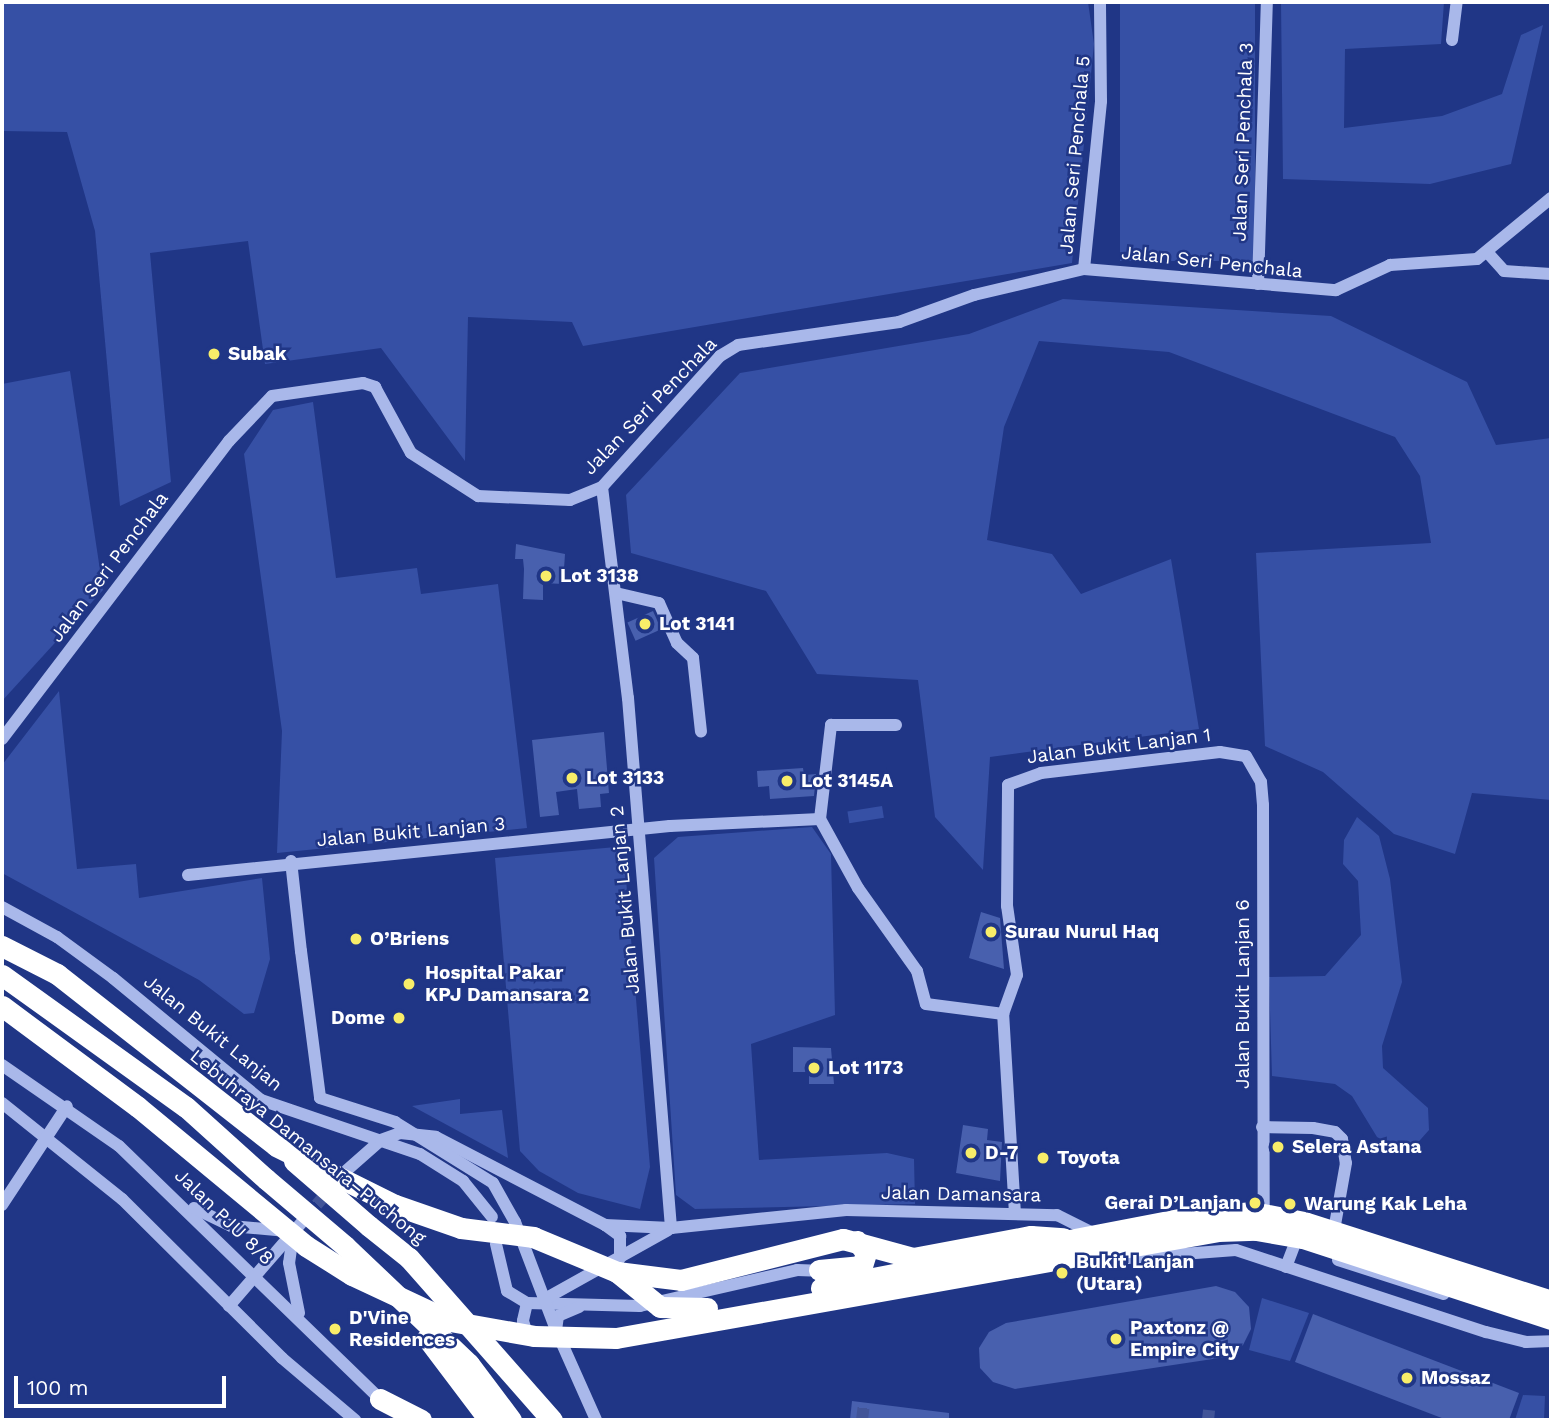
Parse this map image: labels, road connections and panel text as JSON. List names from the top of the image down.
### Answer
{
  "streets": {
    "highway": ["Lebuhraya Damansara–Puchong"],
    "street": [
      "Jalan Seri Penchala 3",
      "Jalan Seri Penchala 5",
      "Jalan Seri Penchala",
      "Jalan Bukit Lanjan 1",
      "Jalan Bukit Lanjan 3",
      "Jalan Bukit Lanjan 2",
      "Jalan Bukit Lanjan 6",
      "Jalan Bukit Lanjan",
      "Jalan Damansara",
      "Jalan PJU 8/8"
    ]
  },
  "crossings": [
    ["Jalan Seri Penchala 3", "Jalan Seri Penchala"],
    ["Jalan Seri Penchala 5", "Jalan Seri Penchala"],
    ["Jalan Seri Penchala", "Jalan Bukit Lanjan 2"],
    ["Jalan Bukit Lanjan 1", "Jalan Bukit Lanjan 6"],
    ["Jalan Bukit Lanjan 3", "Jalan Bukit Lanjan 2"],
    ["Jalan Bukit Lanjan 2", "Jalan Damansara"],
    ["Jalan Bukit Lanjan", "Jalan Damansara"]
  ],
  "places": [
    "Subak",
    "Lot 3138",
    "Lot 3141",
    "Lot 3133",
    "Lot 3145A",
    "Surau Nurul Haq",
    "O’Briens",
    "Hospital Pakar KPJ Damansara 2",
    "Dome",
    "Lot 1173",
    "Selera Astana",
    "D-7",
    "Toyota",
    "Gerai D’Lanjan",
    "Warung Kak Leha",
    "Bukit Lanjan (Utara)",
    "D'Vine Residences",
    "Paxtonz @ Empire City",
    "Mossaz"
  ],
  "scale_bar": "100 m"
}
